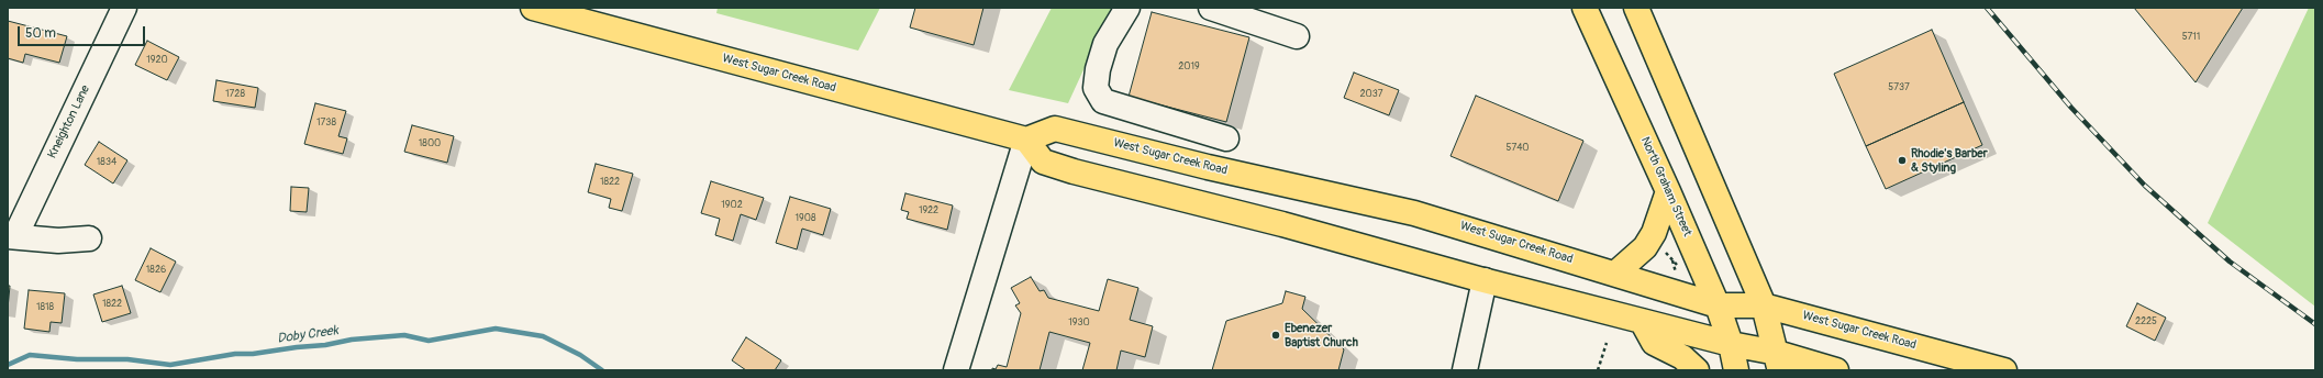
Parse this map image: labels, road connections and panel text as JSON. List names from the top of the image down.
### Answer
{
  "streets": {
    "main road": ["West Sugar Creek Road", "North Graham Street"],
    "street": ["Kneighton Lane"]
  },
  "crossings": [
    ["West Sugar Creek Road", "North Graham Street"]
  ],
  "water": ["Doby Creek"],
  "places": ["Rhodie's Barber & Styling", "Ebenezer Baptist Church"],
  "house_numbers": [
    "5711",
    "1920",
    "2019",
    "5737",
    "1728",
    "2037",
    "1738",
    "1800",
    "5740",
    "1834",
    "1822",
    "1902",
    "1922",
    "1908",
    "1826",
    "1822",
    "1818",
    "2225",
    "1930"
  ],
  "scale_bar": "50 m"
}
